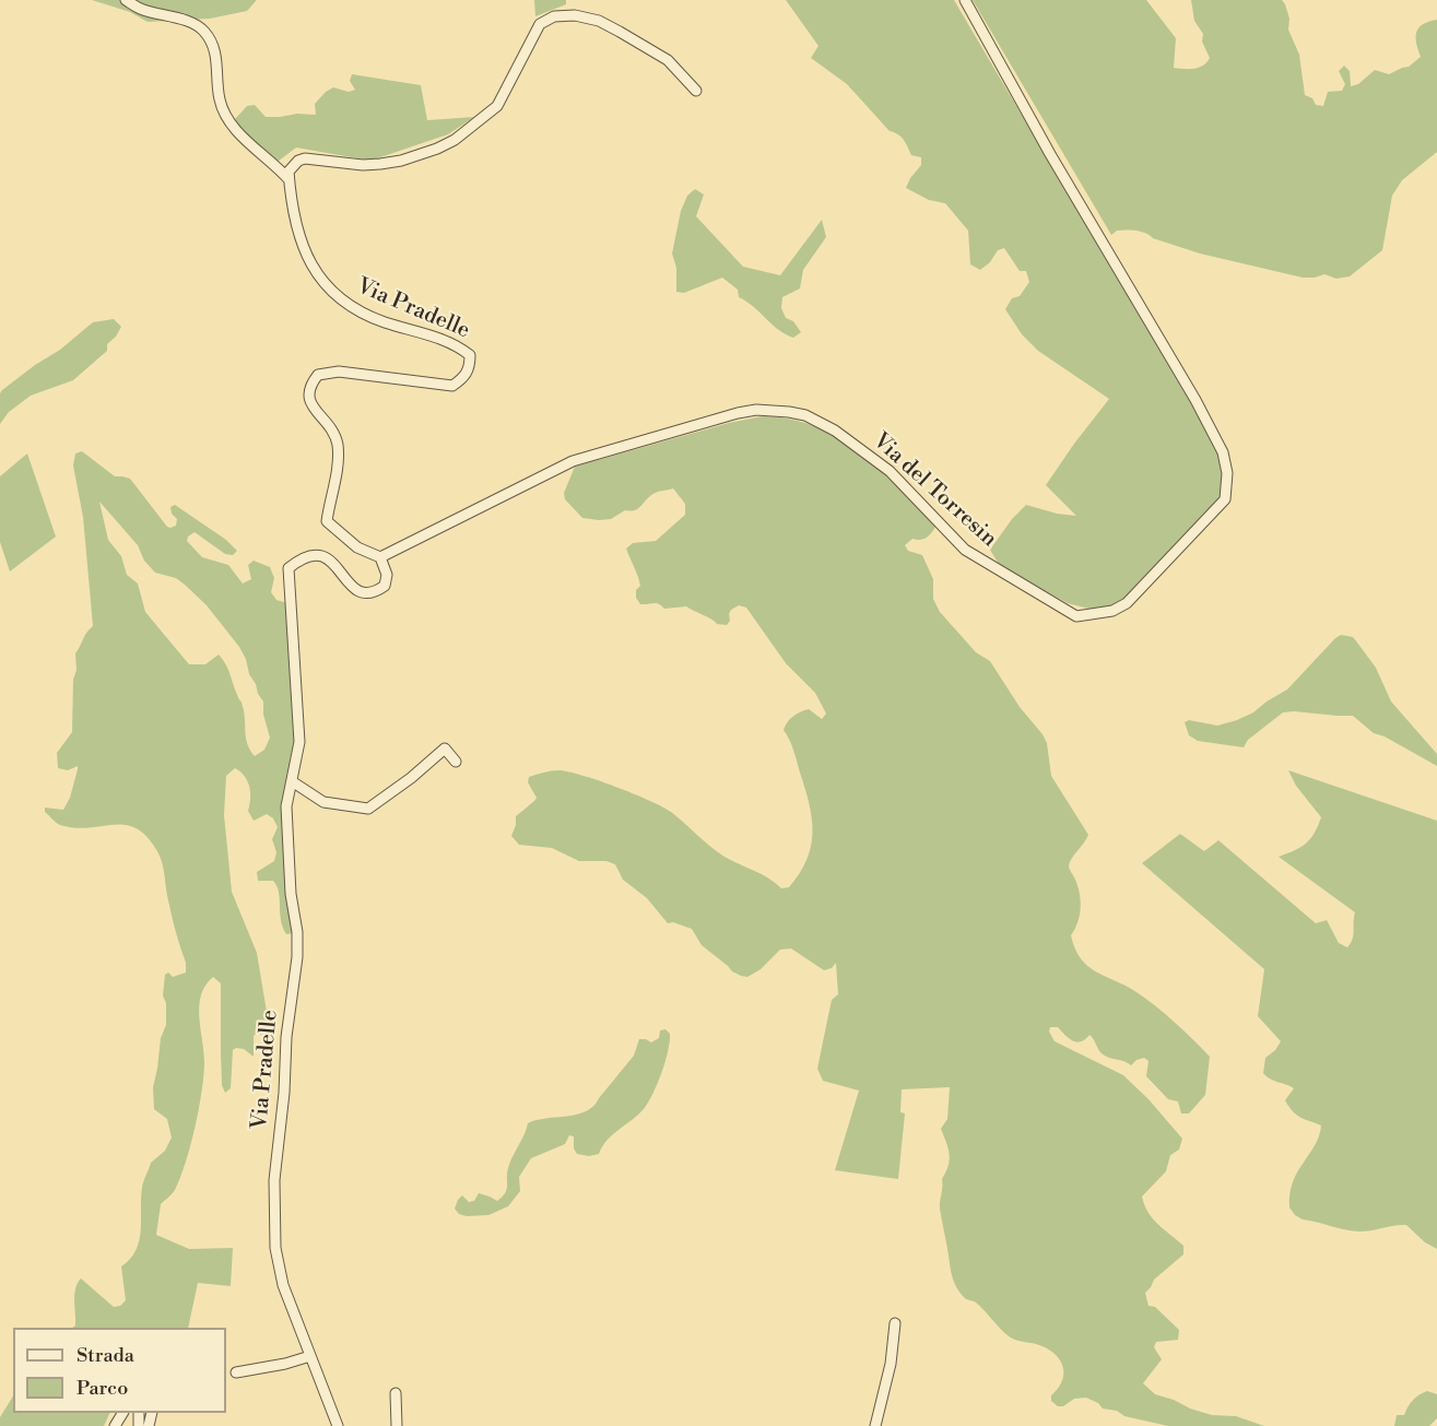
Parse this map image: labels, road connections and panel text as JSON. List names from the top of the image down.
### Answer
{
  "streets": {
    "street": ["Via Pradelle", "Via del Torresin"]
  },
  "crossings": [
    ["Via Pradelle", "Via del Torresin"]
  ],
  "legend": ["Strada", "Parco"]
}
